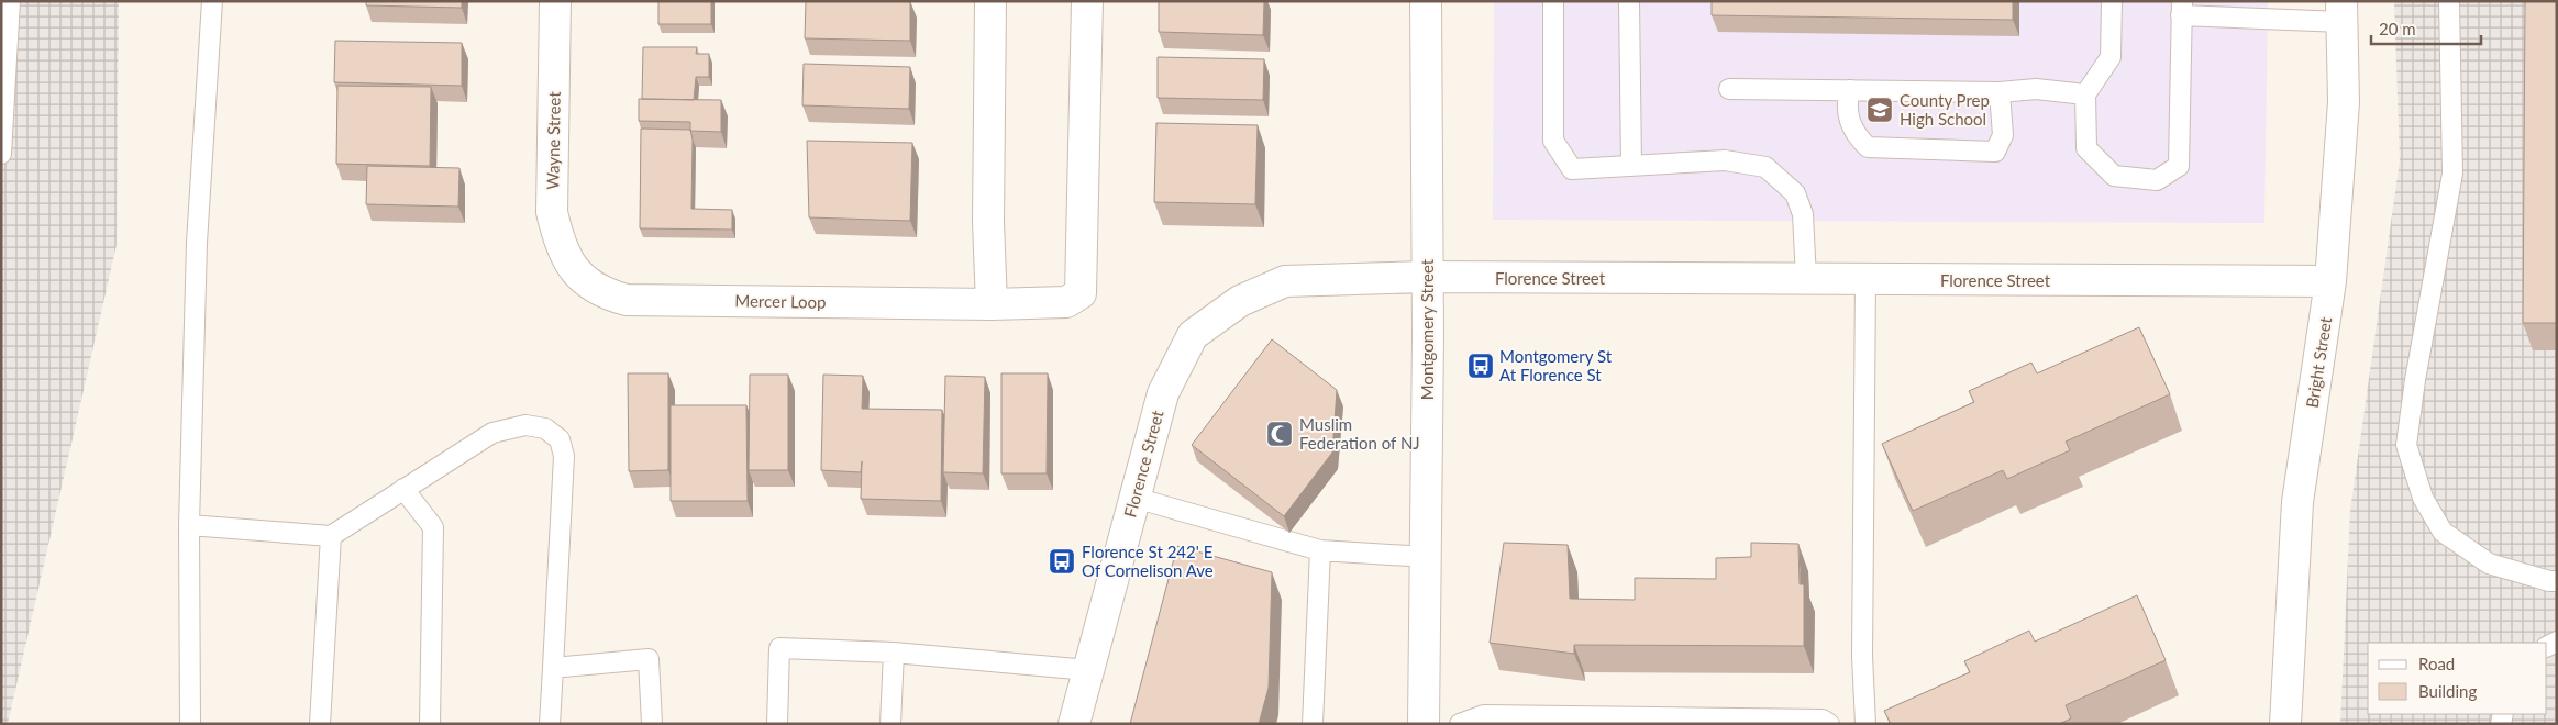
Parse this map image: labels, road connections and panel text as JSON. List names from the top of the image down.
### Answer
{
  "streets": {
    "street": [
      "Wayne Street",
      "Florence Street",
      "Mercer Loop",
      "Montgomery Street",
      "Bright Street"
    ]
  },
  "crossings": [
    ["Wayne Street", "Mercer Loop"],
    ["Florence Street", "Montgomery Street"],
    ["Florence Street", "Bright Street"]
  ],
  "places": {
    "school or university": ["County Prep High School"],
    "bus stop": ["Montgomery St At Florence St", "Florence St 242' E Of Cornelison Ave"],
    "mosque": ["Muslim Federation of NJ"]
  },
  "legend": ["Road", "Building"],
  "scale_bar": "20 m"
}
